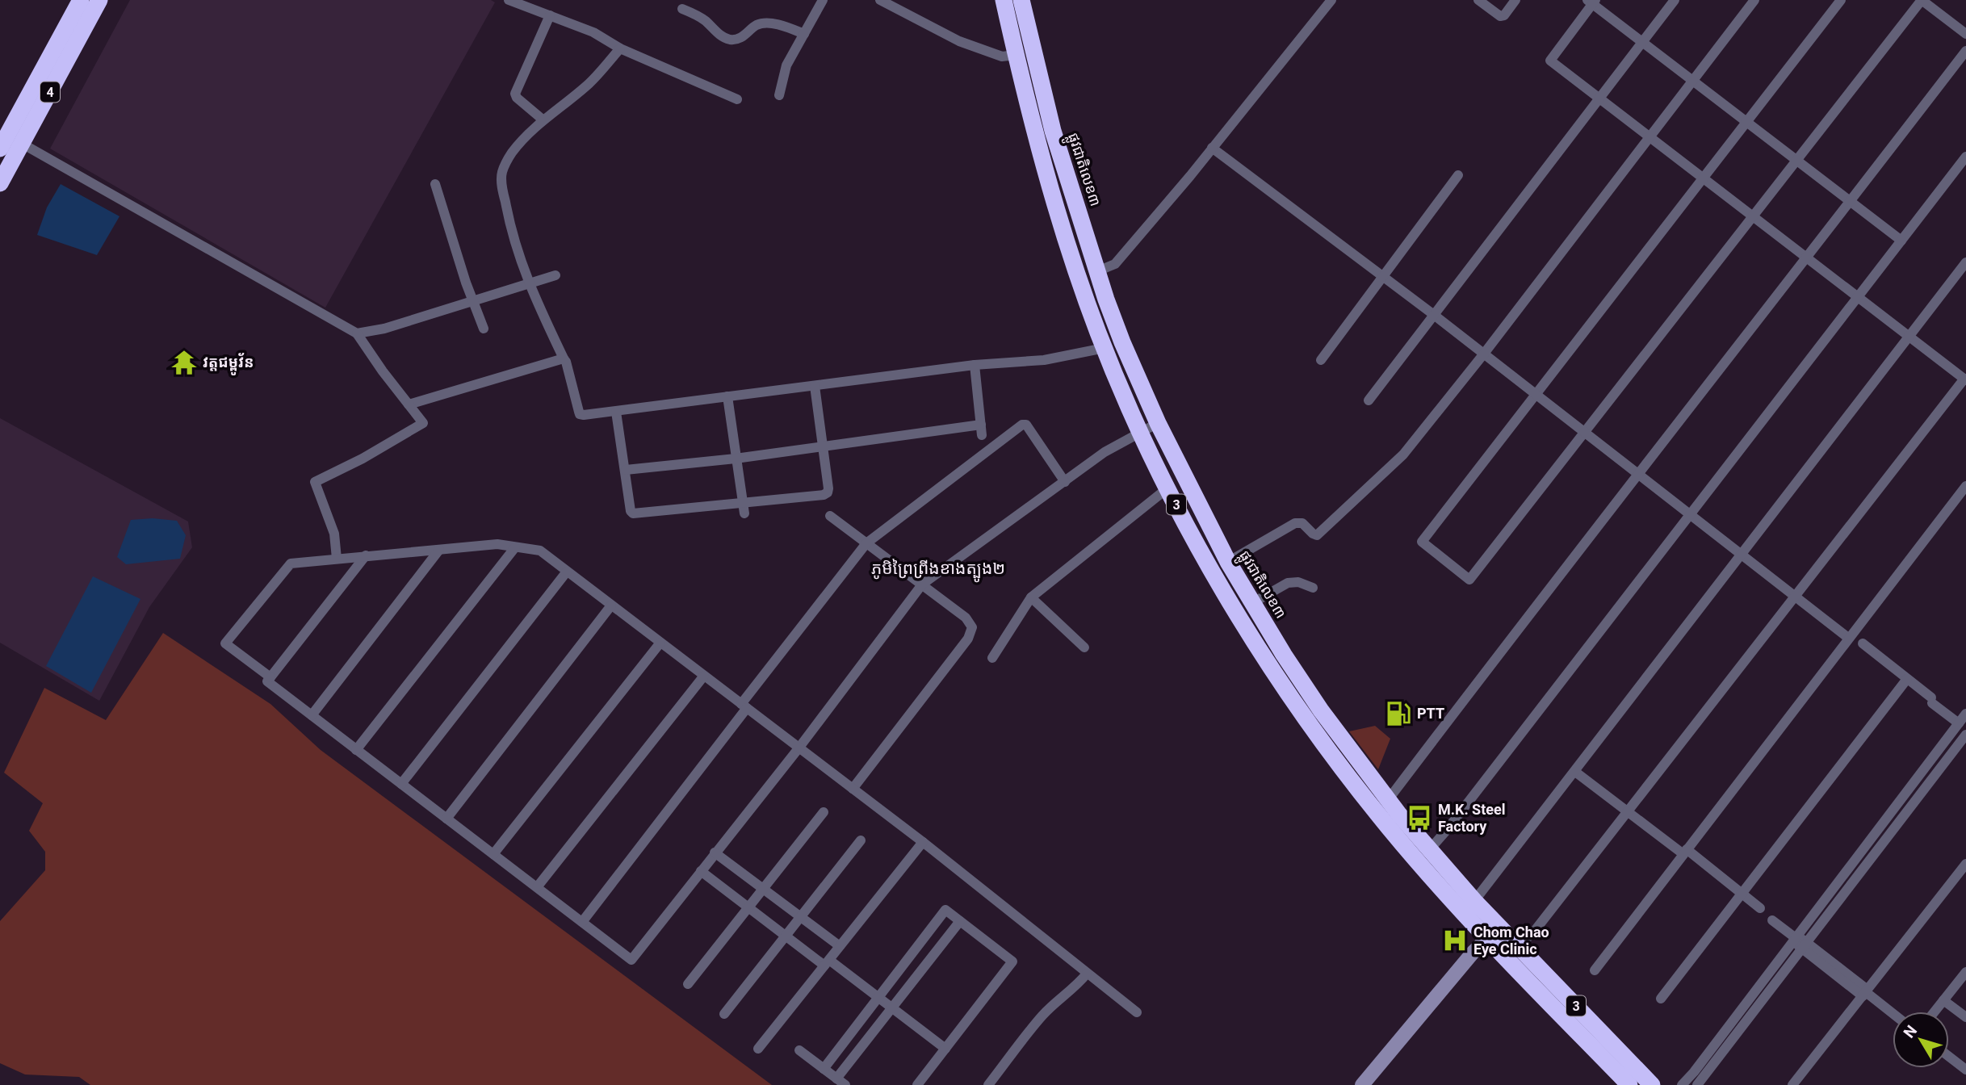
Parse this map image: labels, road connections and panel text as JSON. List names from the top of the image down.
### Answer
{
  "streets": {
    "highway": ["4", "ផ្លូវជាតិលេខ៣", "3"]
  },
  "districts": ["ភូមិព្រៃព្រីងខាងត្បូង២"],
  "places": {
    "temple": ["វត្តជម្ពូវ័ន"],
    "fuel station": ["PTT"],
    "bus stop": ["M.K. Steel Factory"],
    "hospital": ["Chom Chao Eye Clinic"]
  },
  "north": "top left"
}
